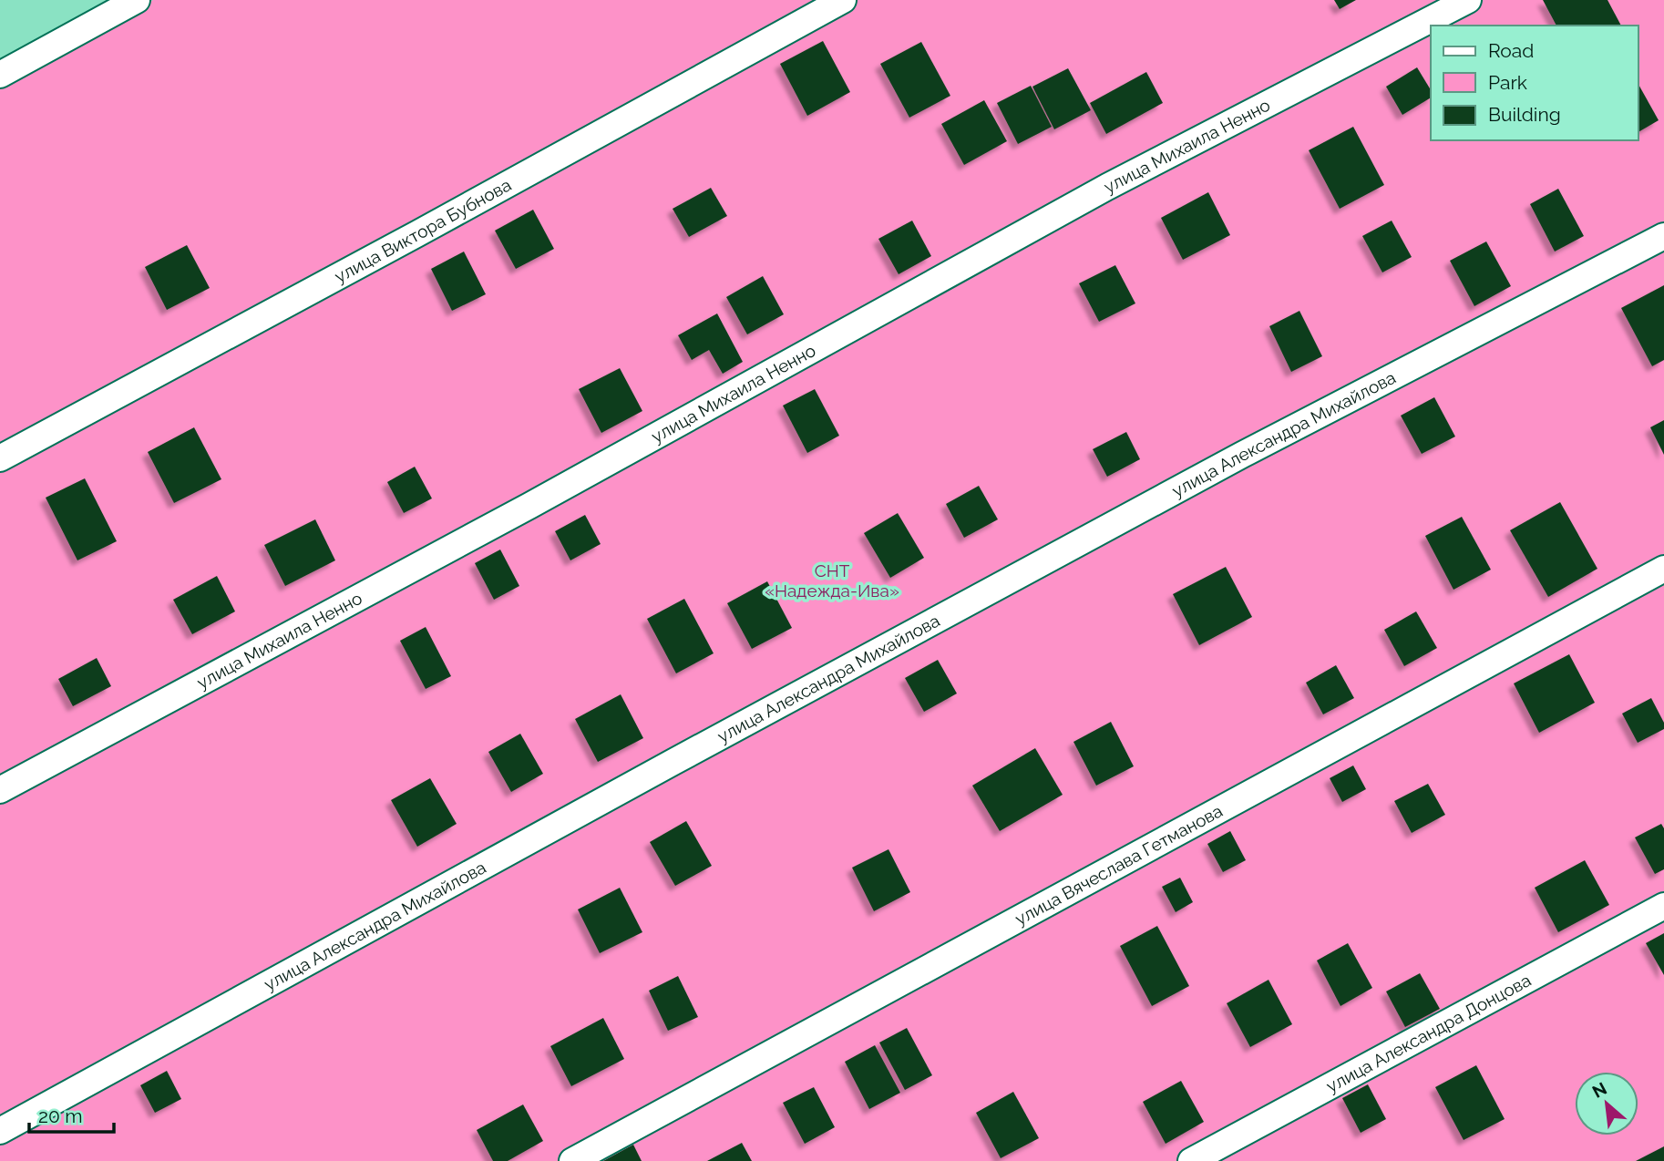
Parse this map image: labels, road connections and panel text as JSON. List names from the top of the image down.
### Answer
{
  "streets": {
    "street": [
      "улица Михаила Ненно",
      "улица Виктора Бубнова",
      "улица Александра Михайлова",
      "улица Вячеслава Гетманова",
      "улица Александра Донцова"
    ]
  },
  "parks": ["СНТ «Надежда-Ива»"],
  "legend": ["Road", "Park", "Building"],
  "scale_bar": "20 m",
  "north": "top left"
}
